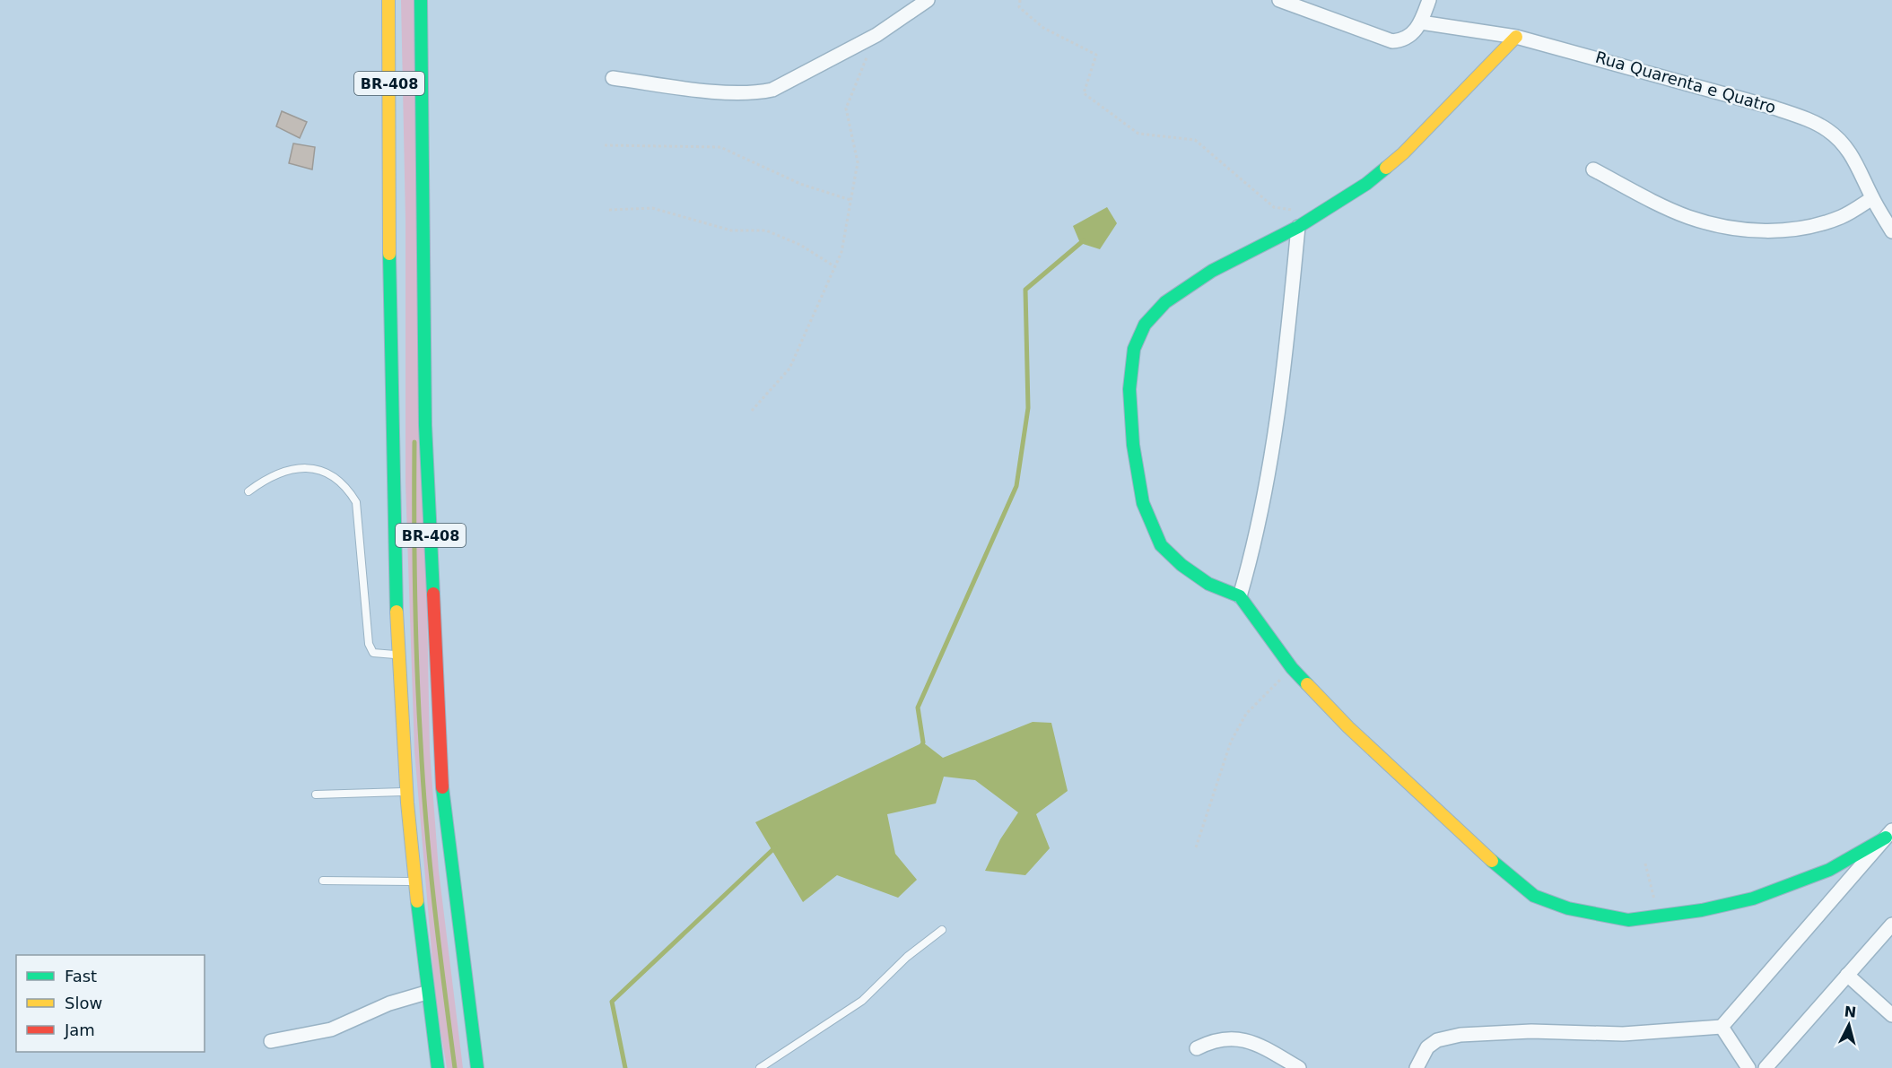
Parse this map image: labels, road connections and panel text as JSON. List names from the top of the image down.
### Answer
{
  "streets": {
    "main road": ["BR-408"],
    "street": ["Rua Quarenta e Quatro"]
  },
  "legend": ["Fast", "Slow", "Jam"],
  "north": "top"
}
